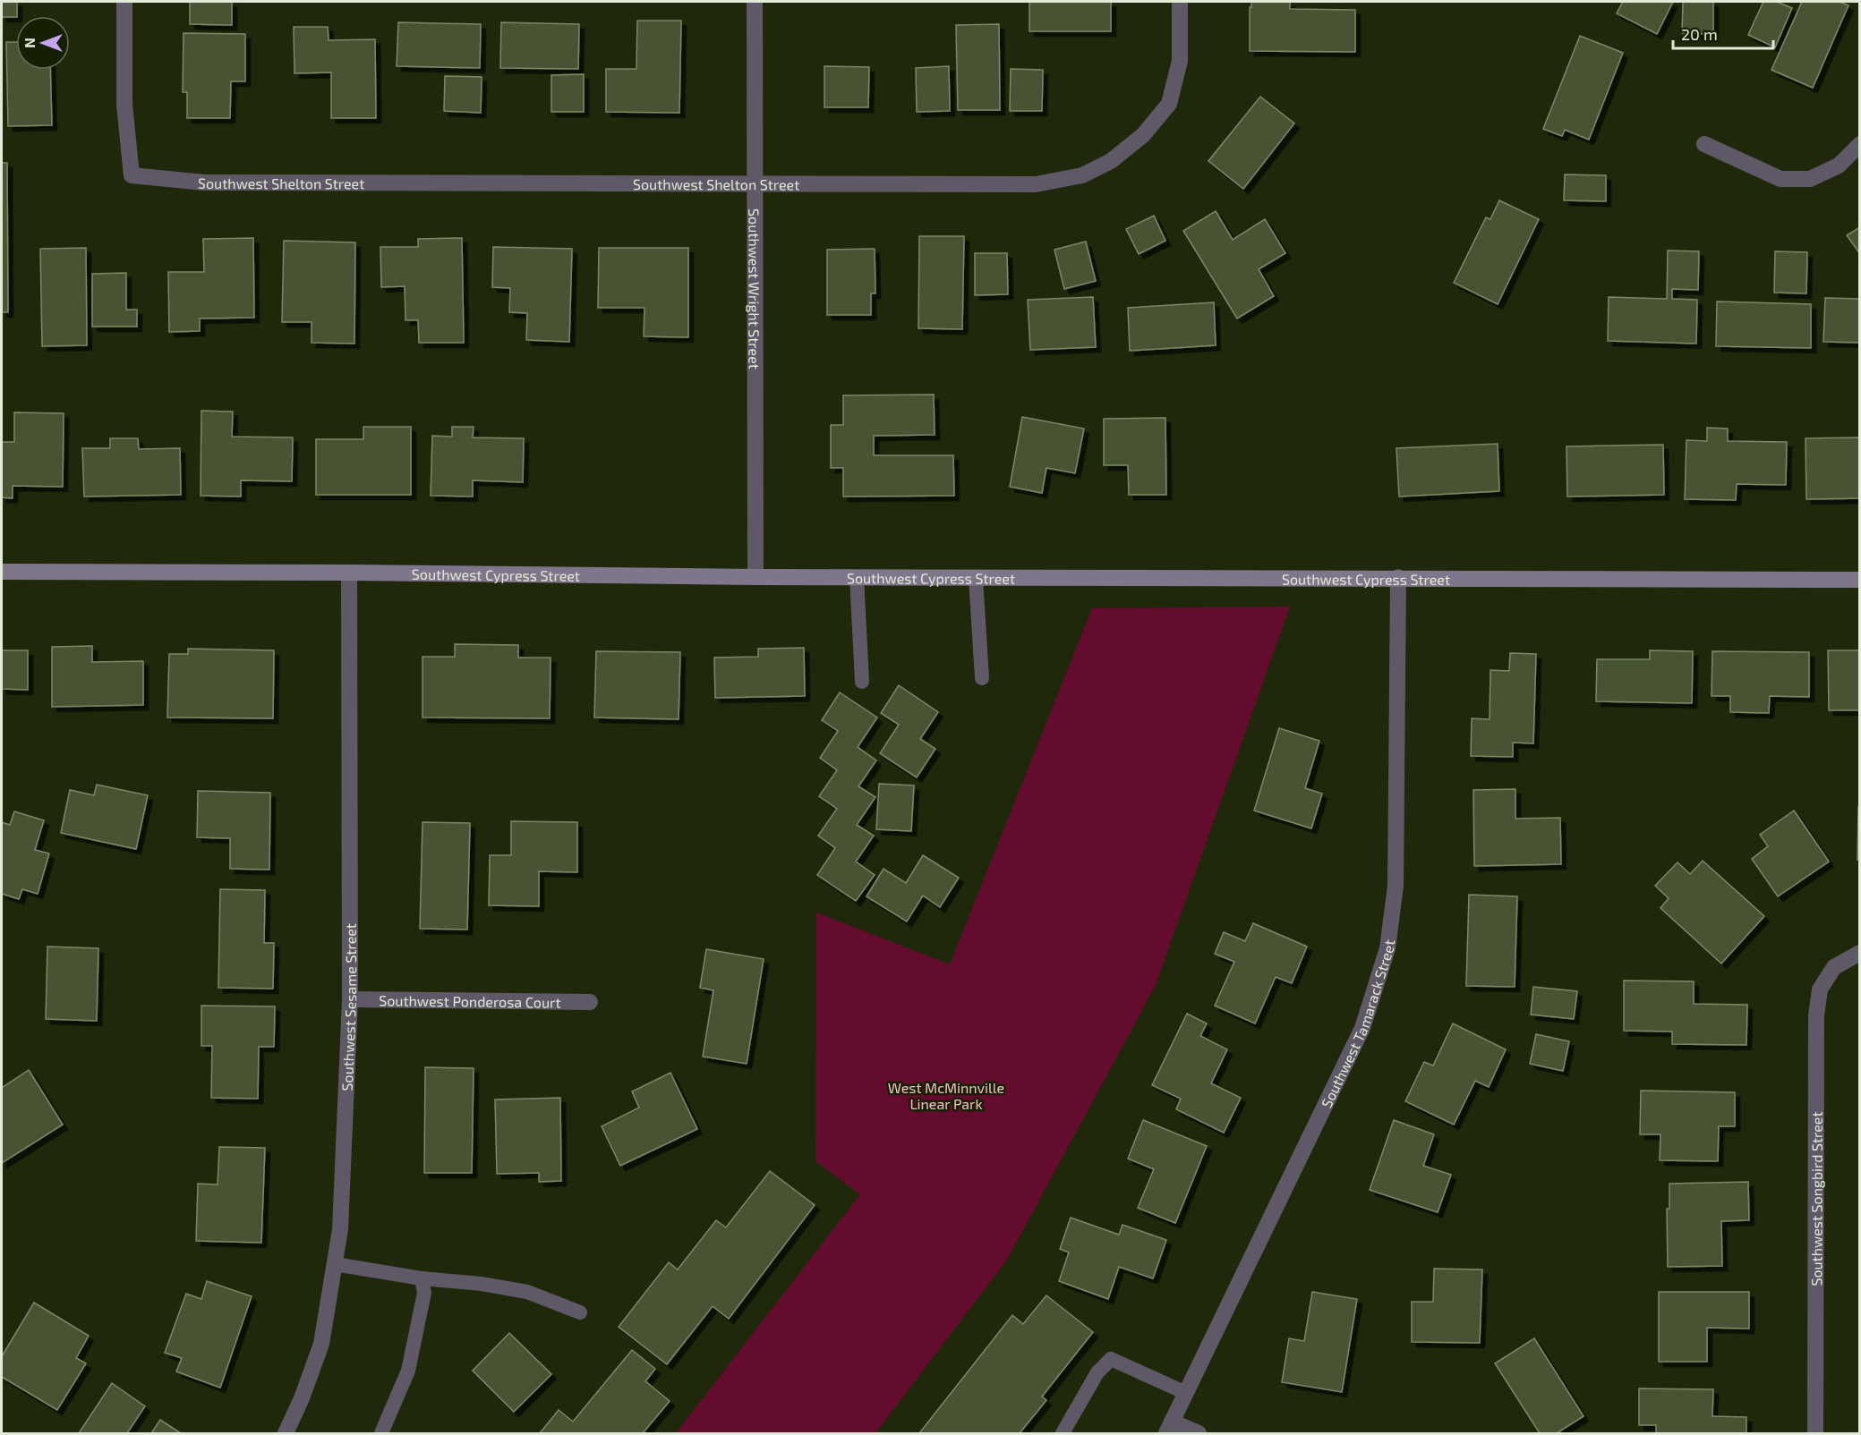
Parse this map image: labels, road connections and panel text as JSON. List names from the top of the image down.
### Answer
{
  "streets": {
    "main road": ["Southwest Cypress Street"],
    "street": [
      "Southwest Shelton Street",
      "Southwest Wright Street",
      "Southwest Ponderosa Court",
      "Southwest Sesame Street",
      "Southwest Tamarack Street",
      "Southwest Songbird Street"
    ]
  },
  "crossings": [
    ["Southwest Shelton Street", "Southwest Wright Street"],
    ["Southwest Wright Street", "Southwest Cypress Street"],
    ["Southwest Cypress Street", "Southwest Sesame Street"],
    ["Southwest Cypress Street", "Southwest Tamarack Street"],
    ["Southwest Ponderosa Court", "Southwest Sesame Street"]
  ],
  "parks": ["West McMinnville Linear Park"],
  "scale_bar": "20 m",
  "north": "left"
}
